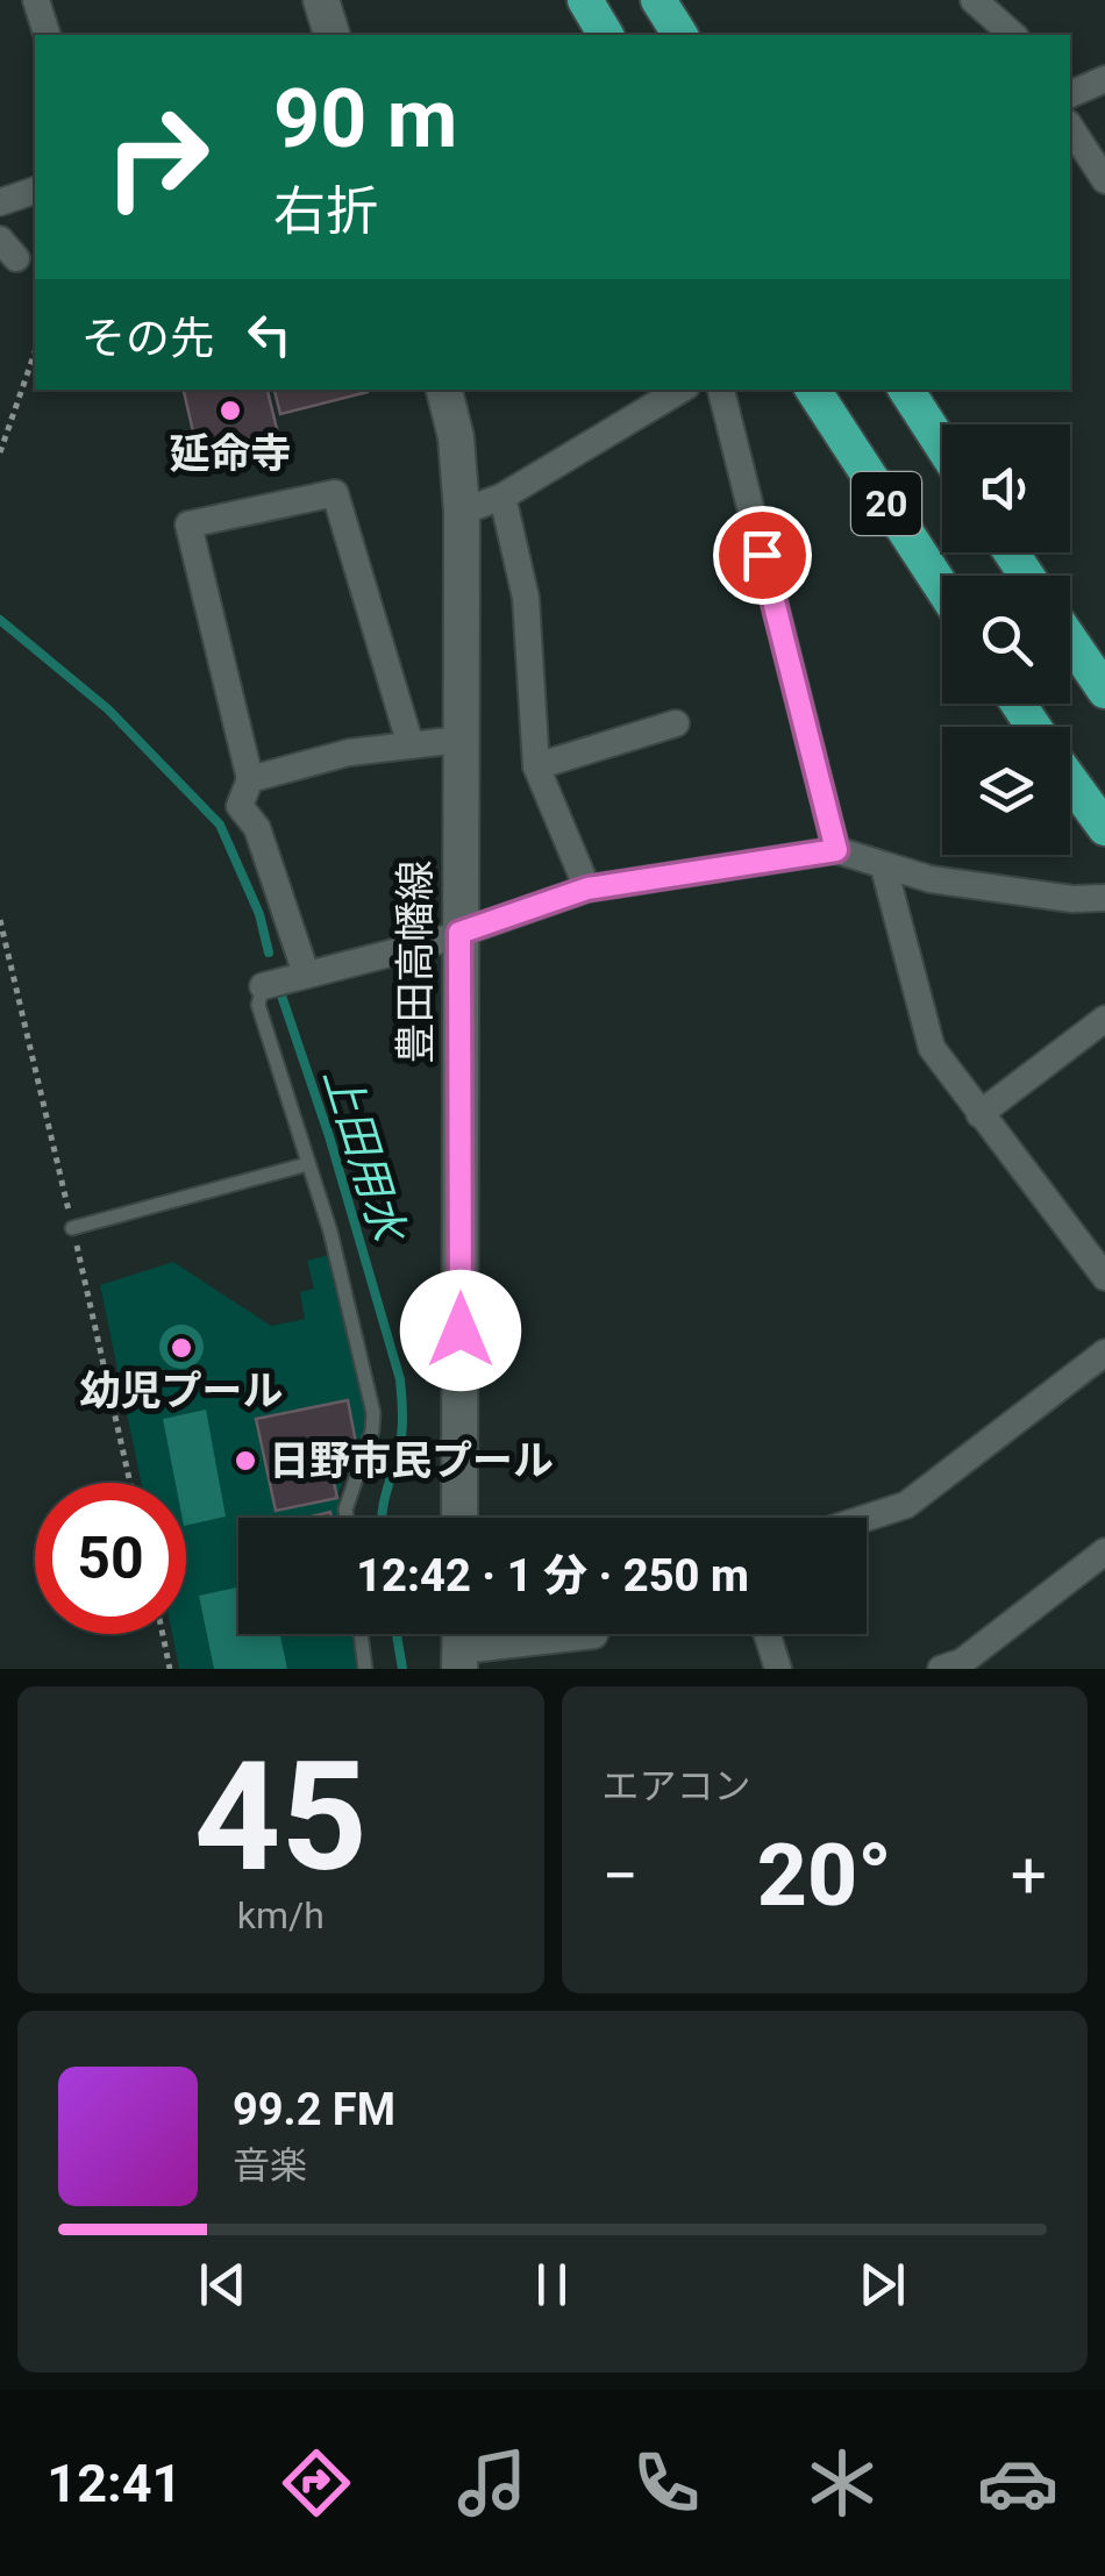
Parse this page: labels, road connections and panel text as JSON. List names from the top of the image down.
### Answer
{
  "streets": {
    "highway": ["20"],
    "main road": ["豊田高幡線"]
  },
  "water": ["上田用水"],
  "places": ["延命寺", "幼児プール", "日野市民プール"],
  "page": {
    "turn": ["90 m", "右折"],
    "then": "その先",
    "limit": "50",
    "trip": "12:42 · 1 分 · 250 m",
    "tile": [
      ["45", "km/h"],
      "エアコン"
    ],
    "heat": ["−", "20°", "+"],
    "song": ["99.2 FM", "音楽"],
    "tabs": "12:41"
  }
}
